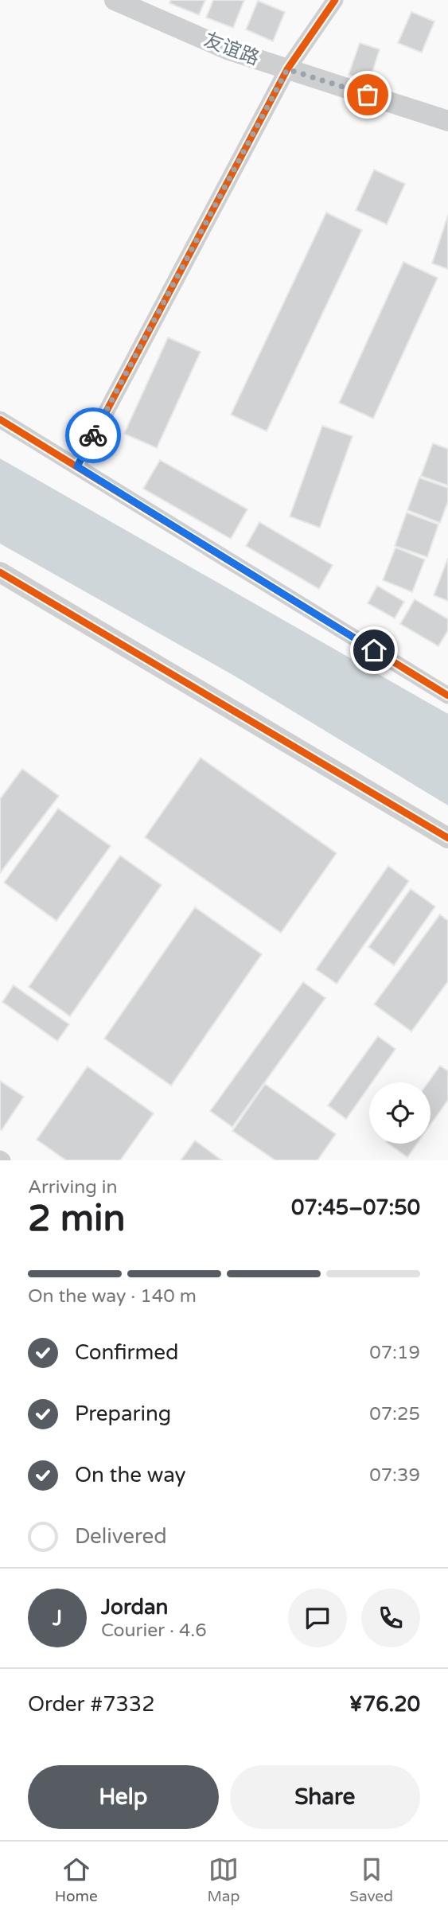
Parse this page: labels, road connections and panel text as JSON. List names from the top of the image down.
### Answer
{
  "streets": {
    "street": ["友谊路"]
  },
  "page": {
    "heading": ["2 min", "Arriving in", "07:45–07:50"],
    "panel": [
      "Jordan",
      "Courier · 4.6",
      "Order #7332",
      "¥76.20"
    ],
    "bar": "On the way · 140 m",
    "list": [
      ["Confirmed", "07:19"],
      ["Preparing", "07:25"],
      ["On the way", "07:39"],
      "Delivered"
    ],
    "round": "J",
    "buttons": ["Help", "Share"],
    "tabs": ["Home", "Map", "Saved"]
  }
}
